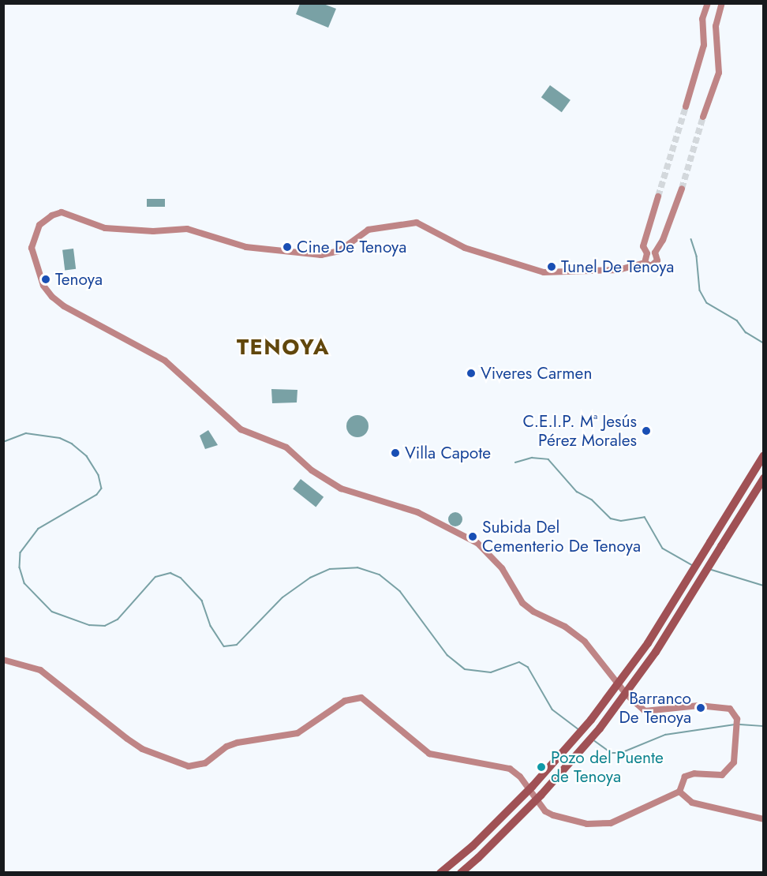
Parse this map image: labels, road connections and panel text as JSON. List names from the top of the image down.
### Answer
{
  "districts": ["TENOYA"],
  "places": [
    "Cine De Tenoya",
    "Tunel De Tenoya",
    "Tenoya",
    "Viveres Carmen",
    "C.E.I.P. Mª Jesús Pérez Morales",
    "Villa Capote",
    "Subida Del Cementerio De Tenoya",
    "Barranco De Tenoya",
    "Pozo del Puente de Tenoya"
  ]
}
